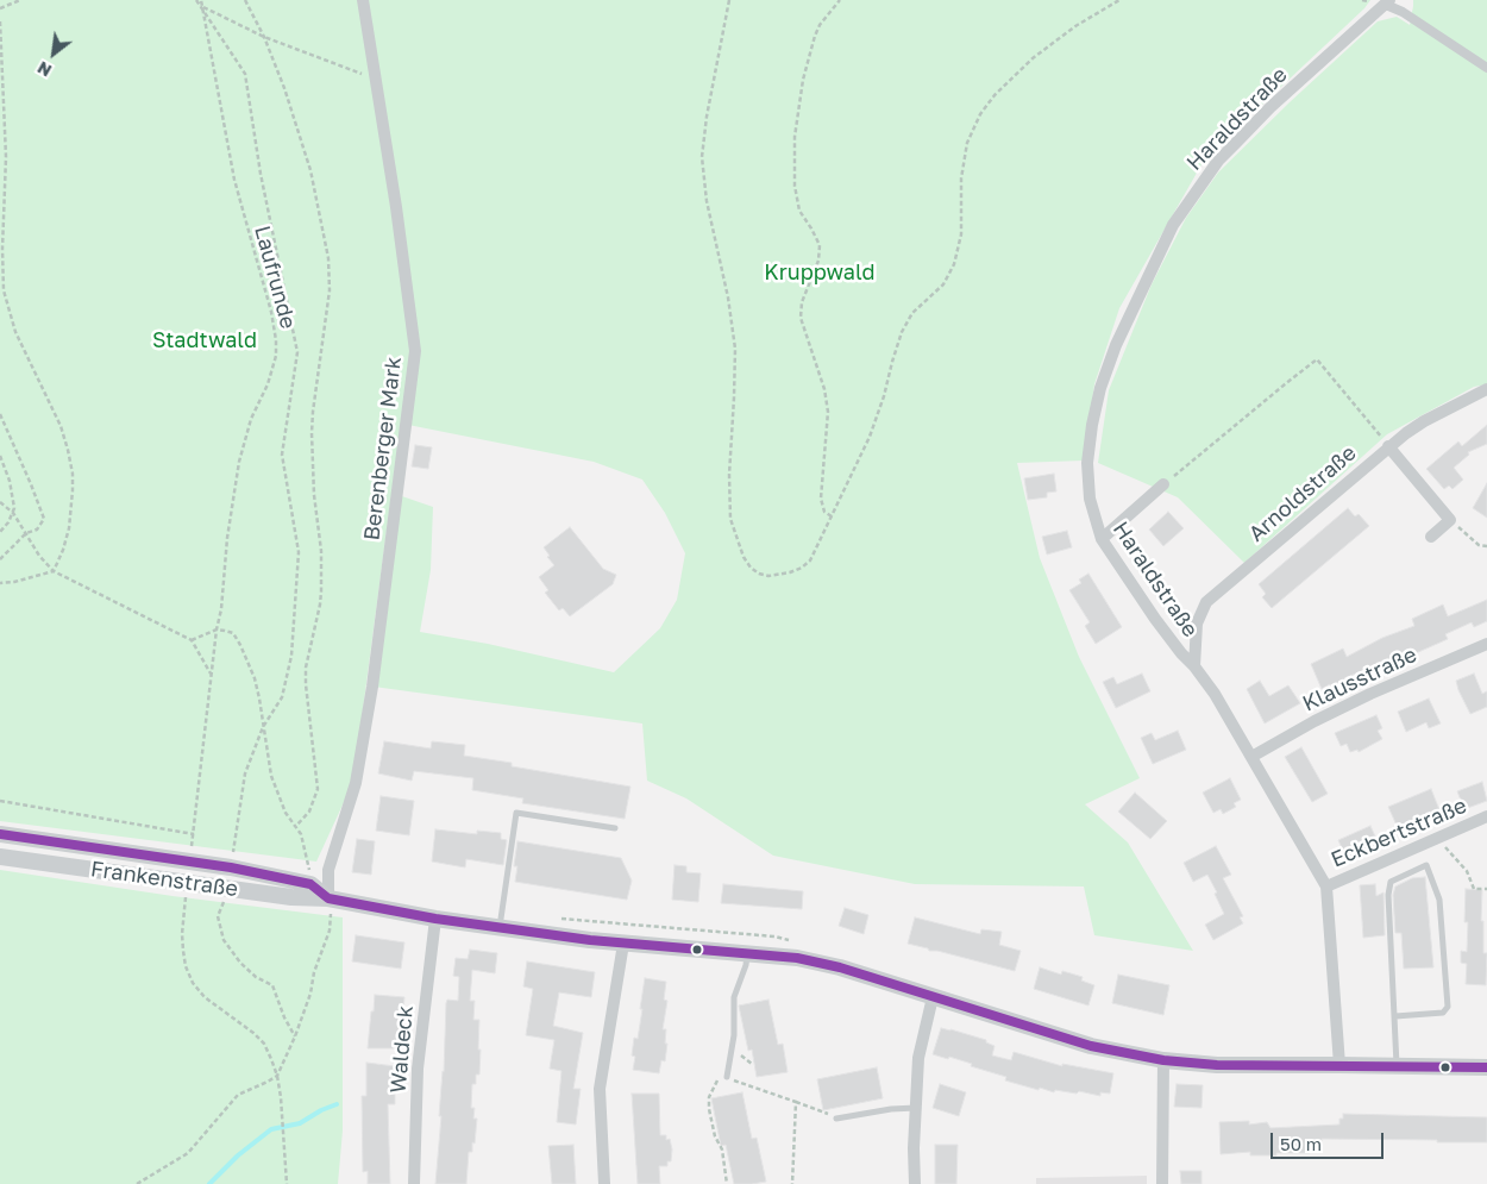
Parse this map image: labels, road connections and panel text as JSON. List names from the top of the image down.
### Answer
{
  "streets": {
    "main road": ["Frankenstraße"],
    "street": [
      "Haraldstraße",
      "Berenberger Mark",
      "Arnoldstraße",
      "Klausstraße",
      "Eckbertstraße",
      "Waldeck"
    ],
    "path": ["Laufrunde"]
  },
  "crossings": [
    ["Haraldstraße", "Arnoldstraße"],
    ["Haraldstraße", "Klausstraße"],
    ["Haraldstraße", "Eckbertstraße"],
    ["Haraldstraße", "Frankenstraße"],
    ["Laufrunde", "Frankenstraße"],
    ["Berenberger Mark", "Frankenstraße"],
    ["Frankenstraße", "Waldeck"]
  ],
  "parks": ["Kruppwald", "Stadtwald"],
  "scale_bar": "50 m",
  "north": "bottom left"
}
